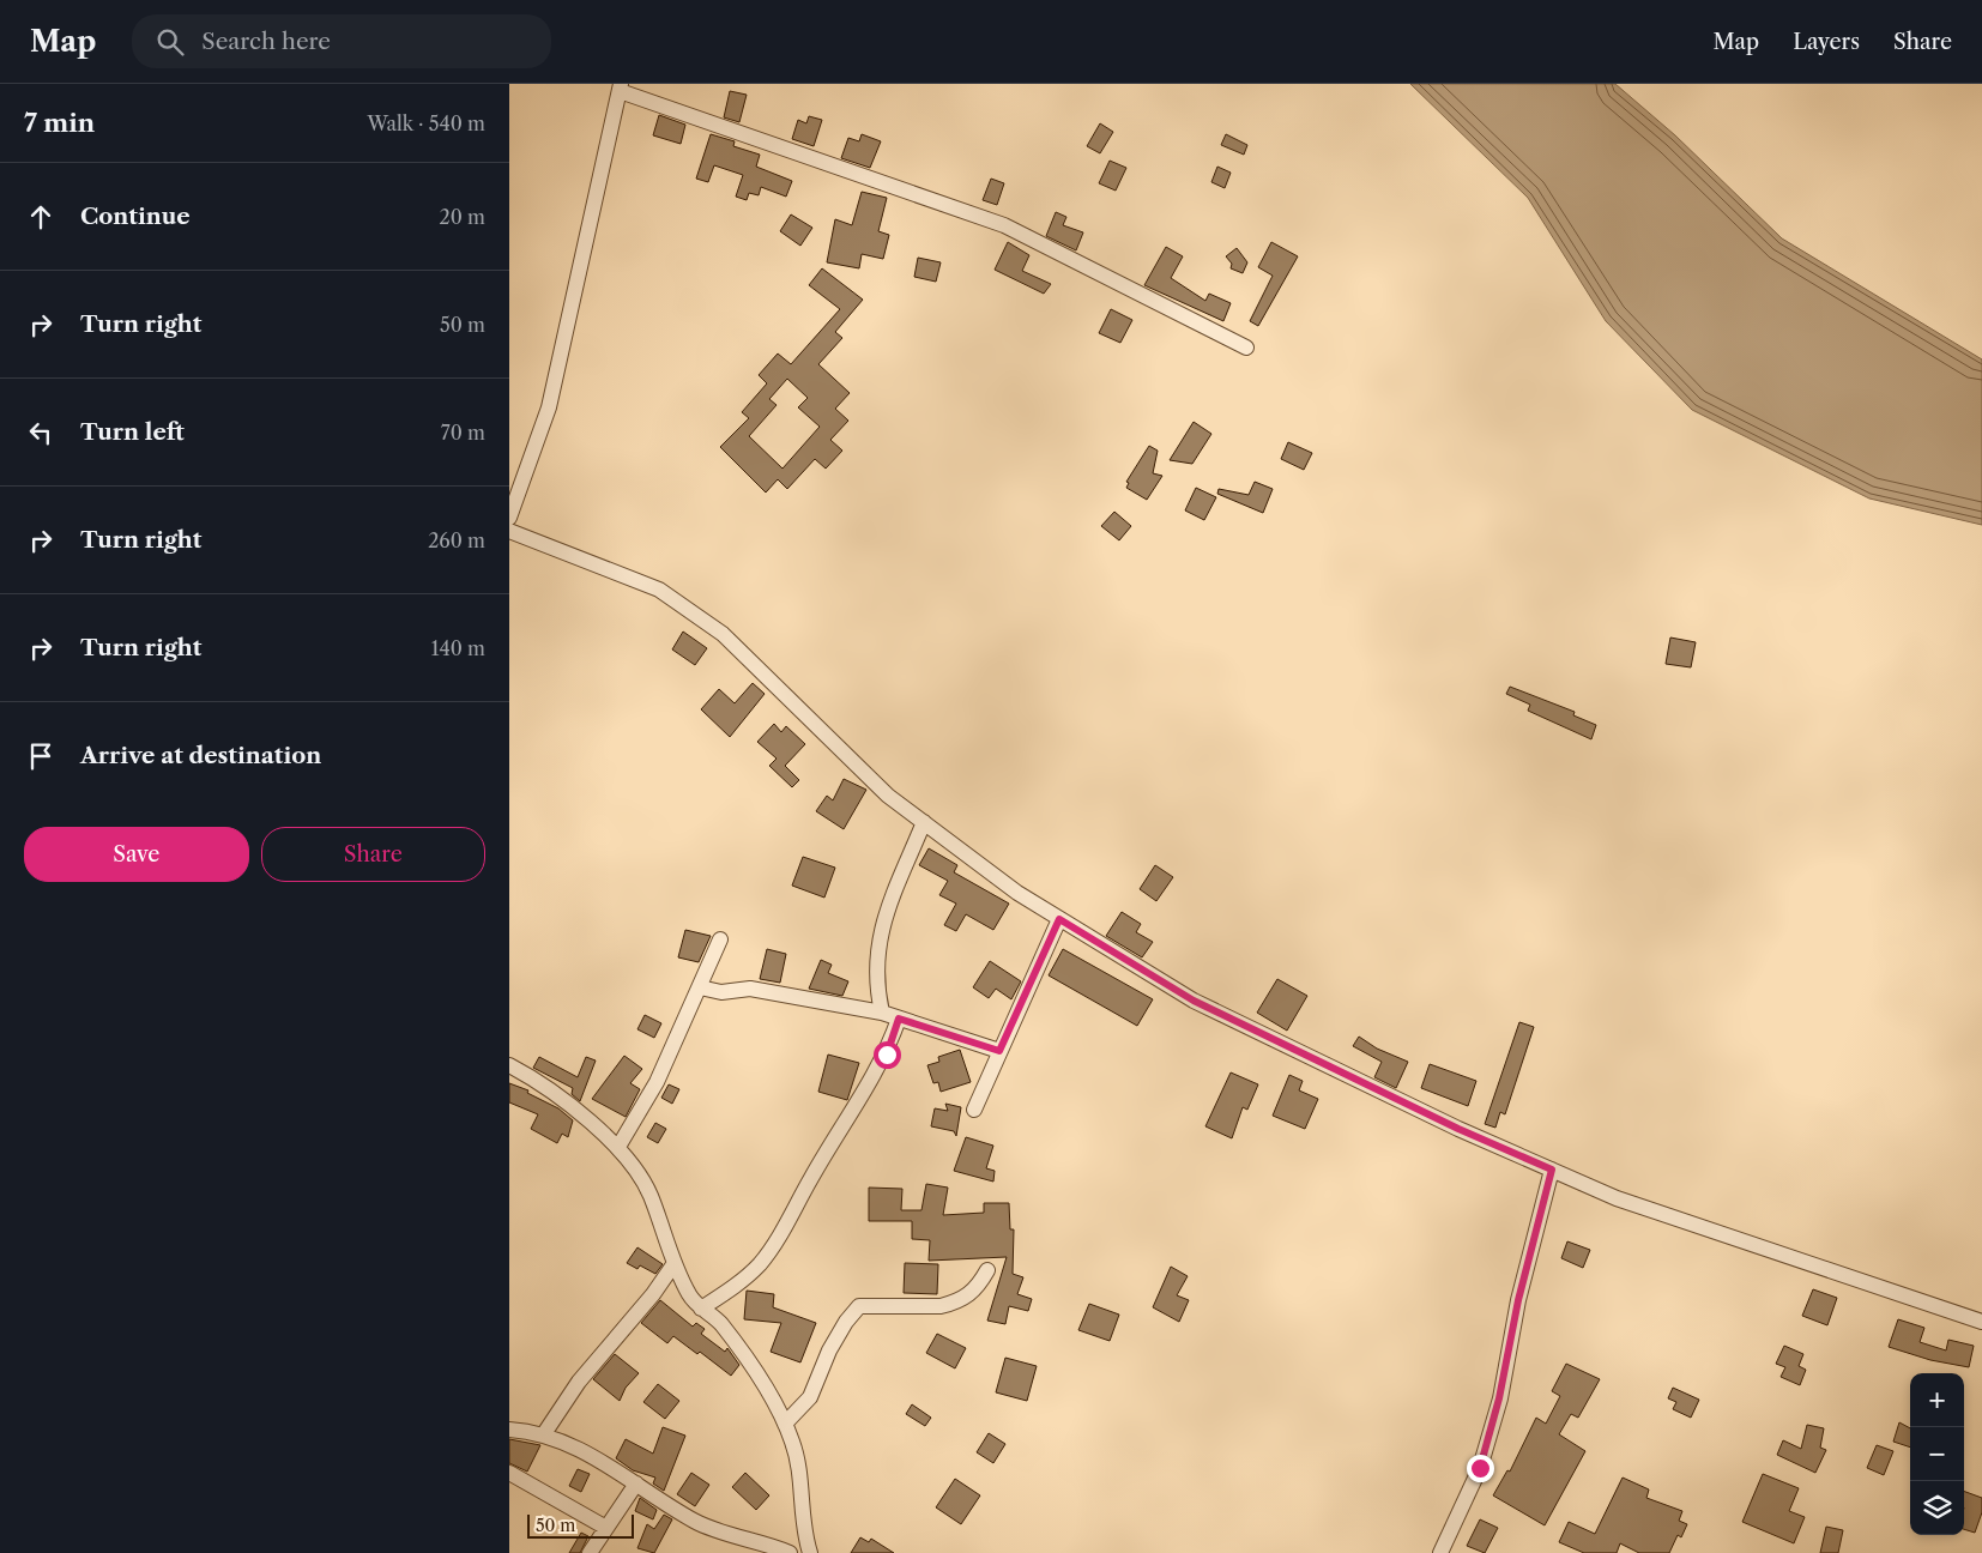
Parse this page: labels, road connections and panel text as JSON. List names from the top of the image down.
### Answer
{
  "scale_bar": "50 m",
  "page": {
    "header": "Map",
    "search": "Search here",
    "nav": ["Map", "Layers", "Share"],
    "heading": ["7 min", "Walk · 540 m"],
    "list": [
      ["Continue", "20 m"],
      ["Turn right", "50 m"],
      ["Turn left", "70 m"],
      ["Turn right", "260 m"],
      ["Turn right", "140 m"],
      "Arrive at destination"
    ],
    "buttons": ["Save", "Share"],
    "map_buttons": ["+", "−"],
    "scale": "50 m"
  }
}
